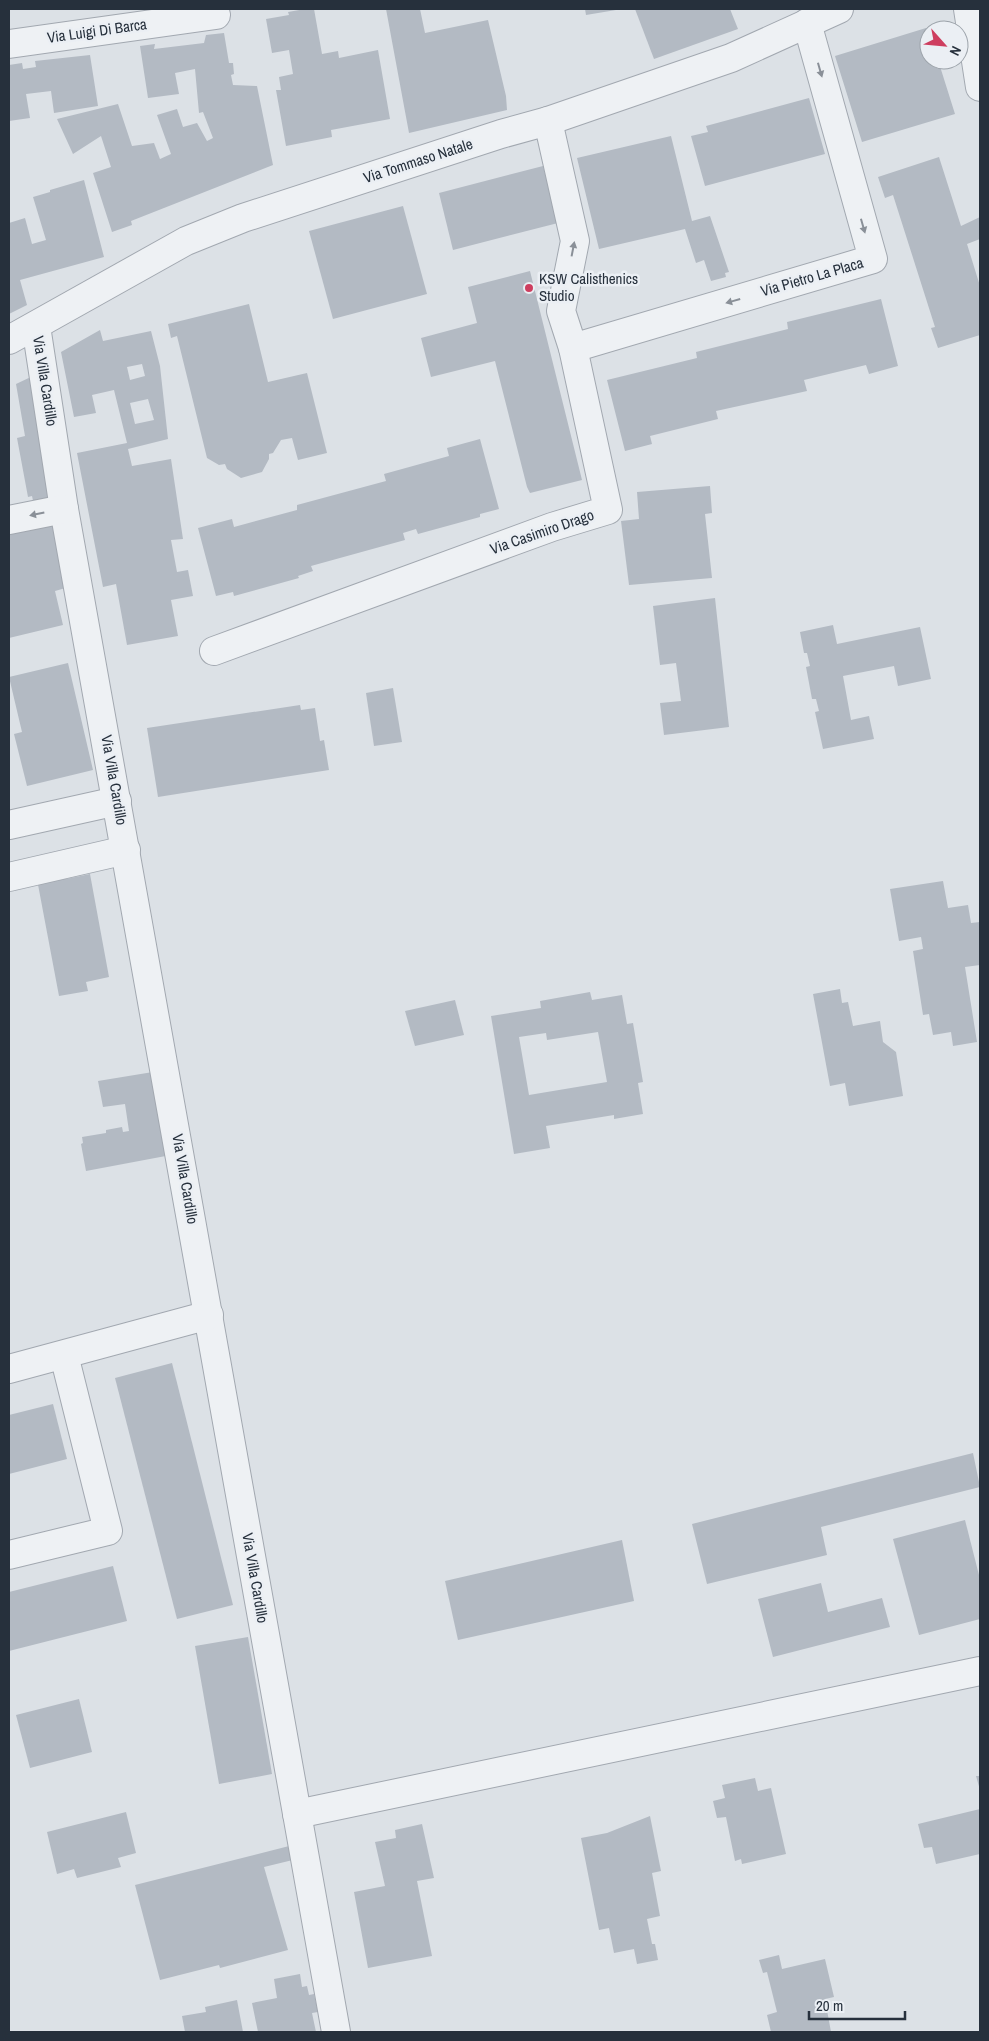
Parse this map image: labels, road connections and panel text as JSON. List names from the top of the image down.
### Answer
{
  "streets": {
    "street": [
      "Via Luigi Di Barca",
      "Via Tommaso Natale",
      "Via Pietro La Placa",
      "Via Villa Cardillo",
      "Via Casimiro Drago"
    ]
  },
  "crossings": [
    ["Via Tommaso Natale", "Via Pietro La Placa"],
    ["Via Tommaso Natale", "Via Villa Cardillo"],
    ["Via Tommaso Natale", "Via Casimiro Drago"],
    ["Via Pietro La Placa", "Via Casimiro Drago"]
  ],
  "places": ["KSW Calisthenics Studio"],
  "scale_bar": "20 m",
  "north": "bottom right"
}
